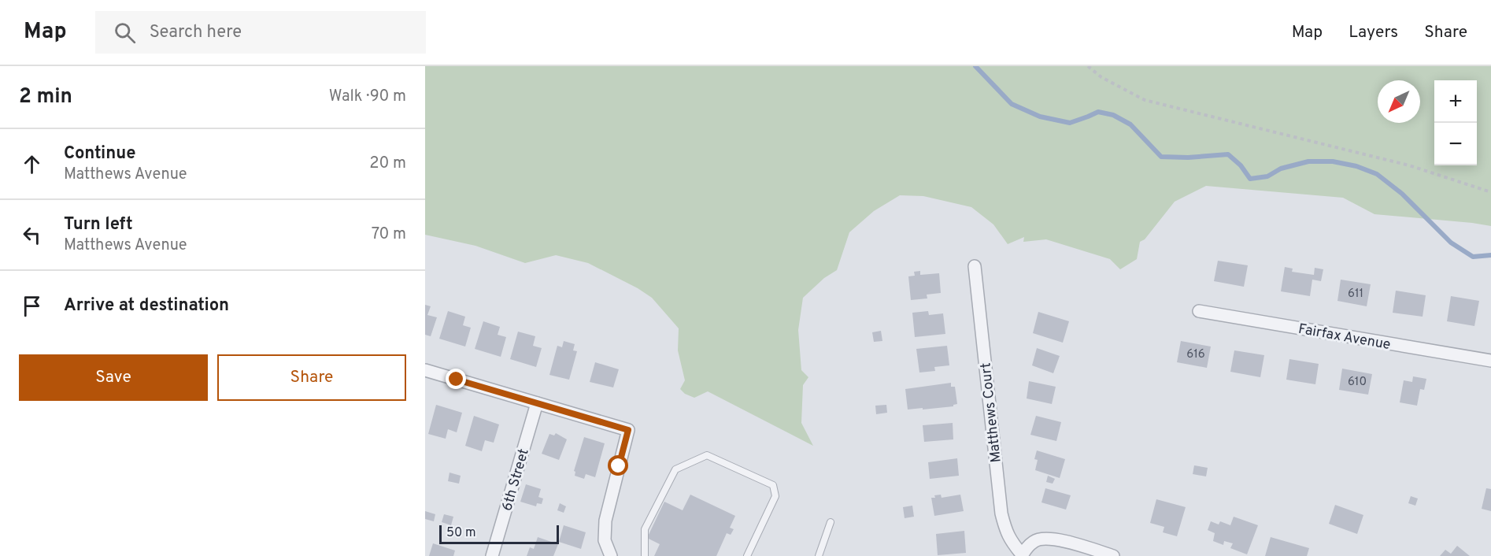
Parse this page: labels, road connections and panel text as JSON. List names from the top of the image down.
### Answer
{
  "streets": {
    "street": ["Fairfax Avenue", "Matthews Court", "6th Street"]
  },
  "house_numbers": ["611", "616", "610"],
  "scale_bar": "50 m",
  "north": "bottom left",
  "page": {
    "header": "Map",
    "search": "Search here",
    "nav": ["Map", "Layers", "Share"],
    "heading": ["2 min", "Walk · 90 m"],
    "map_buttons": ["+", "−"],
    "list": [
      ["Continue", "Matthews Avenue", "20 m"],
      ["Turn left", "Matthews Avenue", "70 m"],
      "Arrive at destination"
    ],
    "buttons": ["Save", "Share"],
    "scale": "50 m"
  }
}
